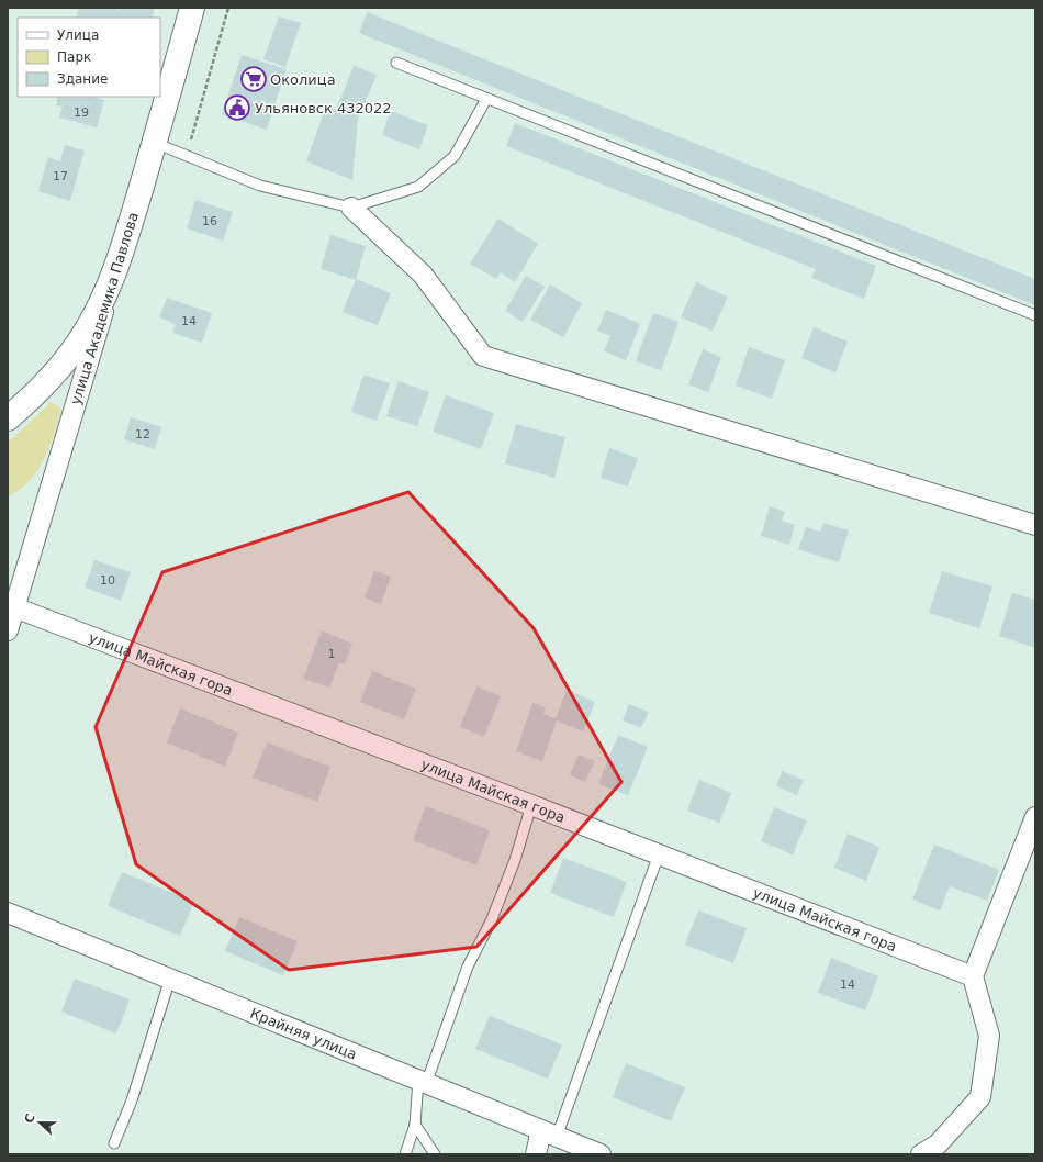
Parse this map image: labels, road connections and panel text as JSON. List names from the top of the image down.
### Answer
{
  "streets": {
    "street": ["улица Академика Павлова", "улица Майская гора", "Крайняя улица"]
  },
  "crossings": [
    ["улица Академика Павлова", "улица Майская гора"]
  ],
  "places": {
    "supermarket": ["Околица"],
    "public building": ["Ульяновск 432022"]
  },
  "house_numbers": [
    "19",
    "17",
    "16",
    "14",
    "12",
    "10",
    "1",
    "14"
  ],
  "legend": ["Улица", "Парк", "Здание"],
  "north": "left"
}
